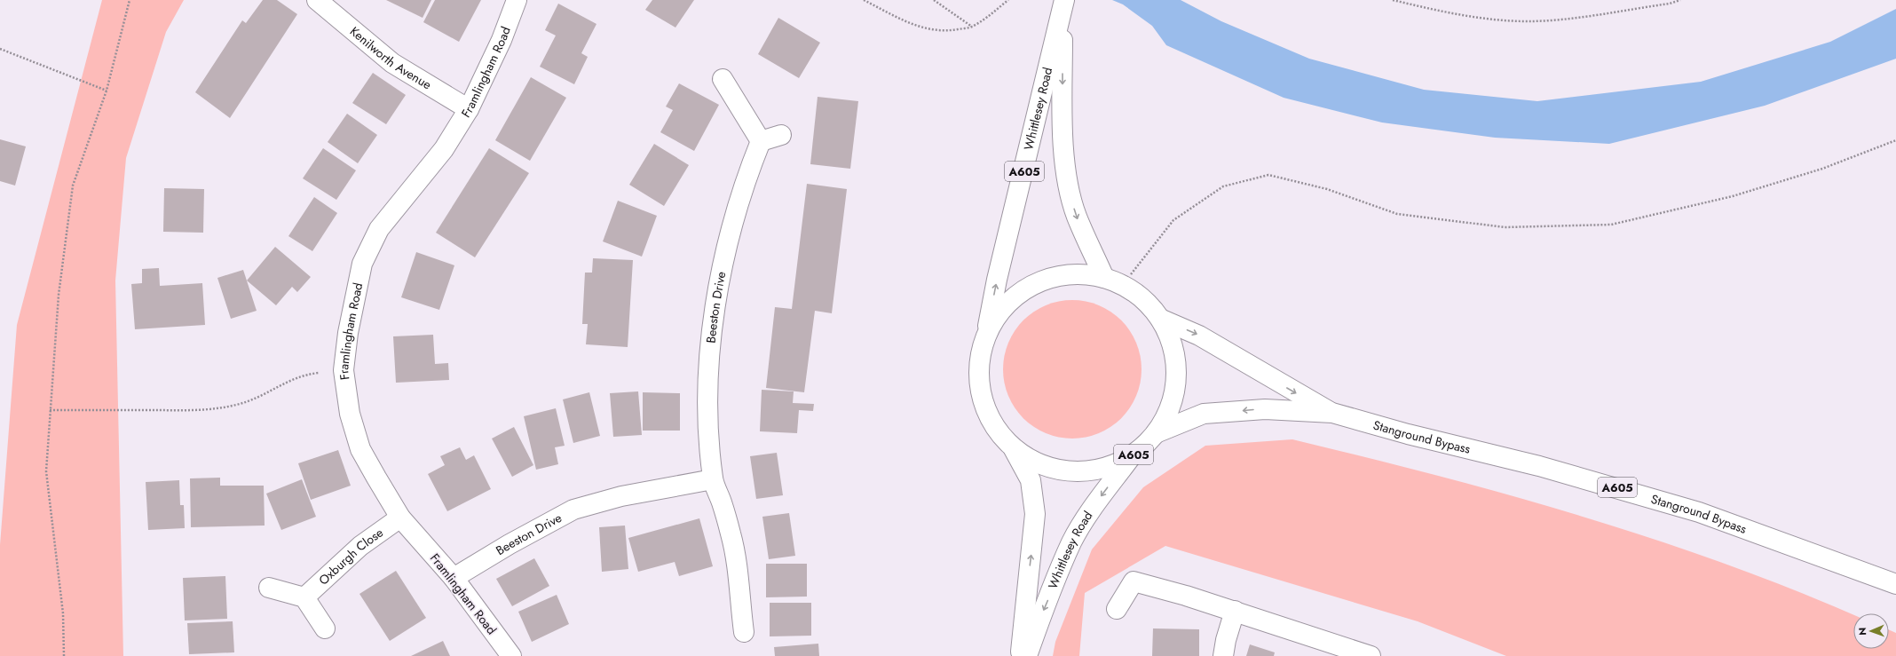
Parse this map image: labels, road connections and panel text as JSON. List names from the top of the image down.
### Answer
{
  "streets": {
    "main road": [
      "Kenilworth Avenue",
      "Framlingham Road",
      "Whittlesey Road",
      "A605",
      "Beeston Drive",
      "Stanground Bypass",
      "Oxburgh Close"
    ]
  },
  "crossings": [
    ["Kenilworth Avenue", "Framlingham Road"],
    ["Framlingham Road", "Beeston Drive"],
    ["Framlingham Road", "Oxburgh Close"],
    ["Whittlesey Road", "A605"],
    ["A605", "Stanground Bypass"]
  ],
  "north": "left"
}
